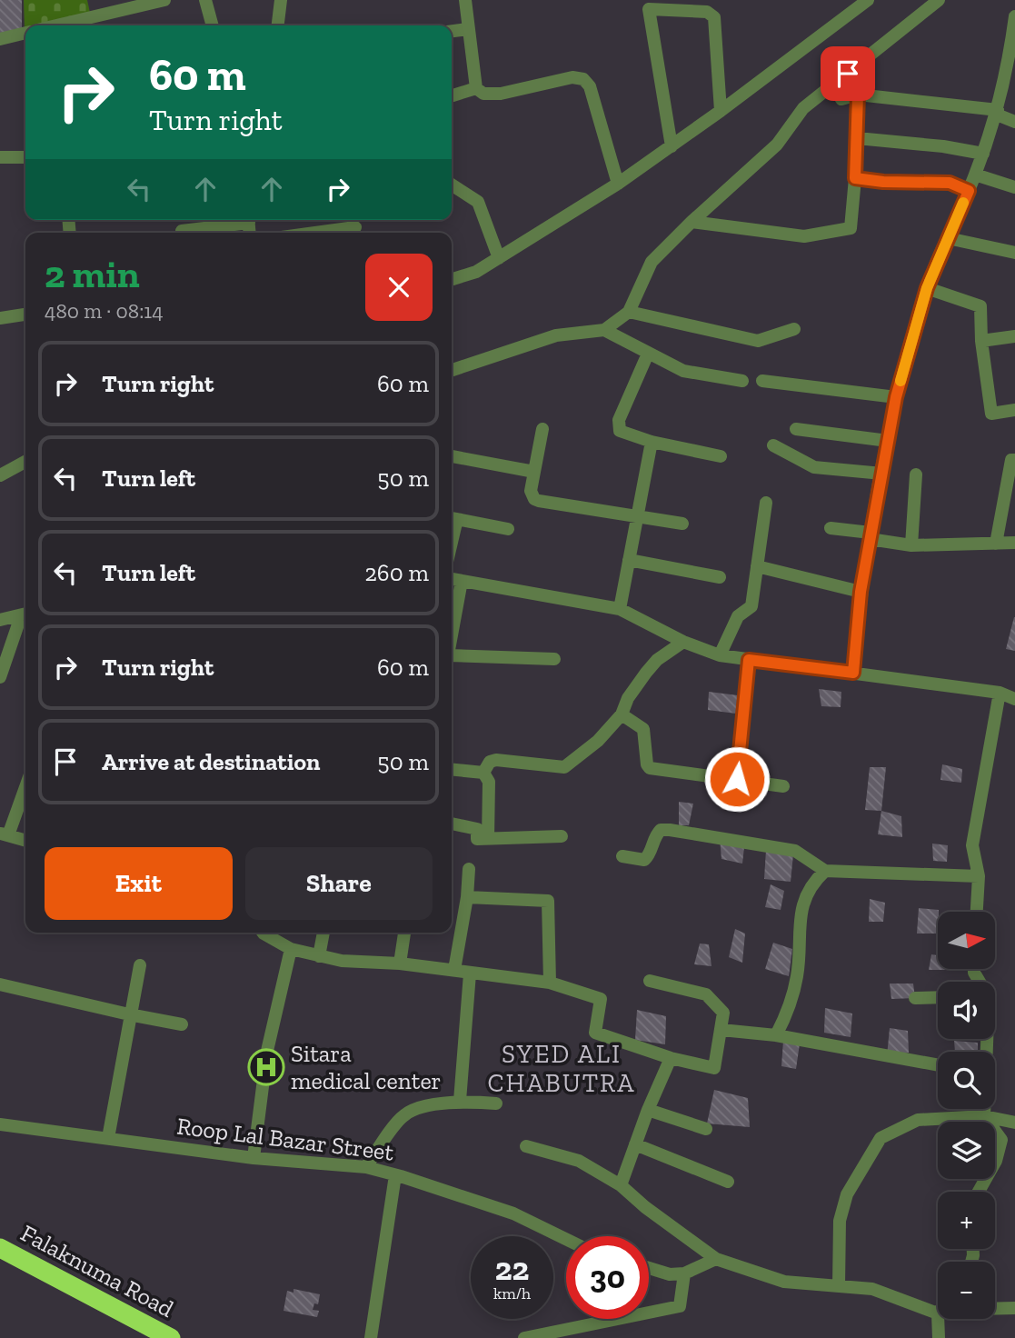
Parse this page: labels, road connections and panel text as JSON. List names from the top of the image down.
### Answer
{
  "streets": {
    "highway": ["Falaknuma Road"],
    "street": ["Roop Lal Bazar Street"]
  },
  "districts": ["SYED ALI CHABUTRA"],
  "places": {
    "hospital": ["Sitara medical center"]
  },
  "north": "right",
  "page": {
    "turn": ["60 m", "Turn right"],
    "heading": ["2 min", "480 m · 08:14"],
    "list": [
      {
        "name": "Turn right",
        "value": "60 m"
      },
      {
        "name": "Turn left",
        "value": "50 m"
      },
      {
        "name": "Turn left",
        "value": "260 m"
      },
      {
        "name": "Turn right",
        "value": "60 m"
      },
      {
        "name": "Arrive at destination",
        "value": "50 m"
      }
    ],
    "buttons": ["Exit", "Share"],
    "map_buttons": ["+", "−"],
    "speed": "22 km/h",
    "limit": "30"
  }
}
